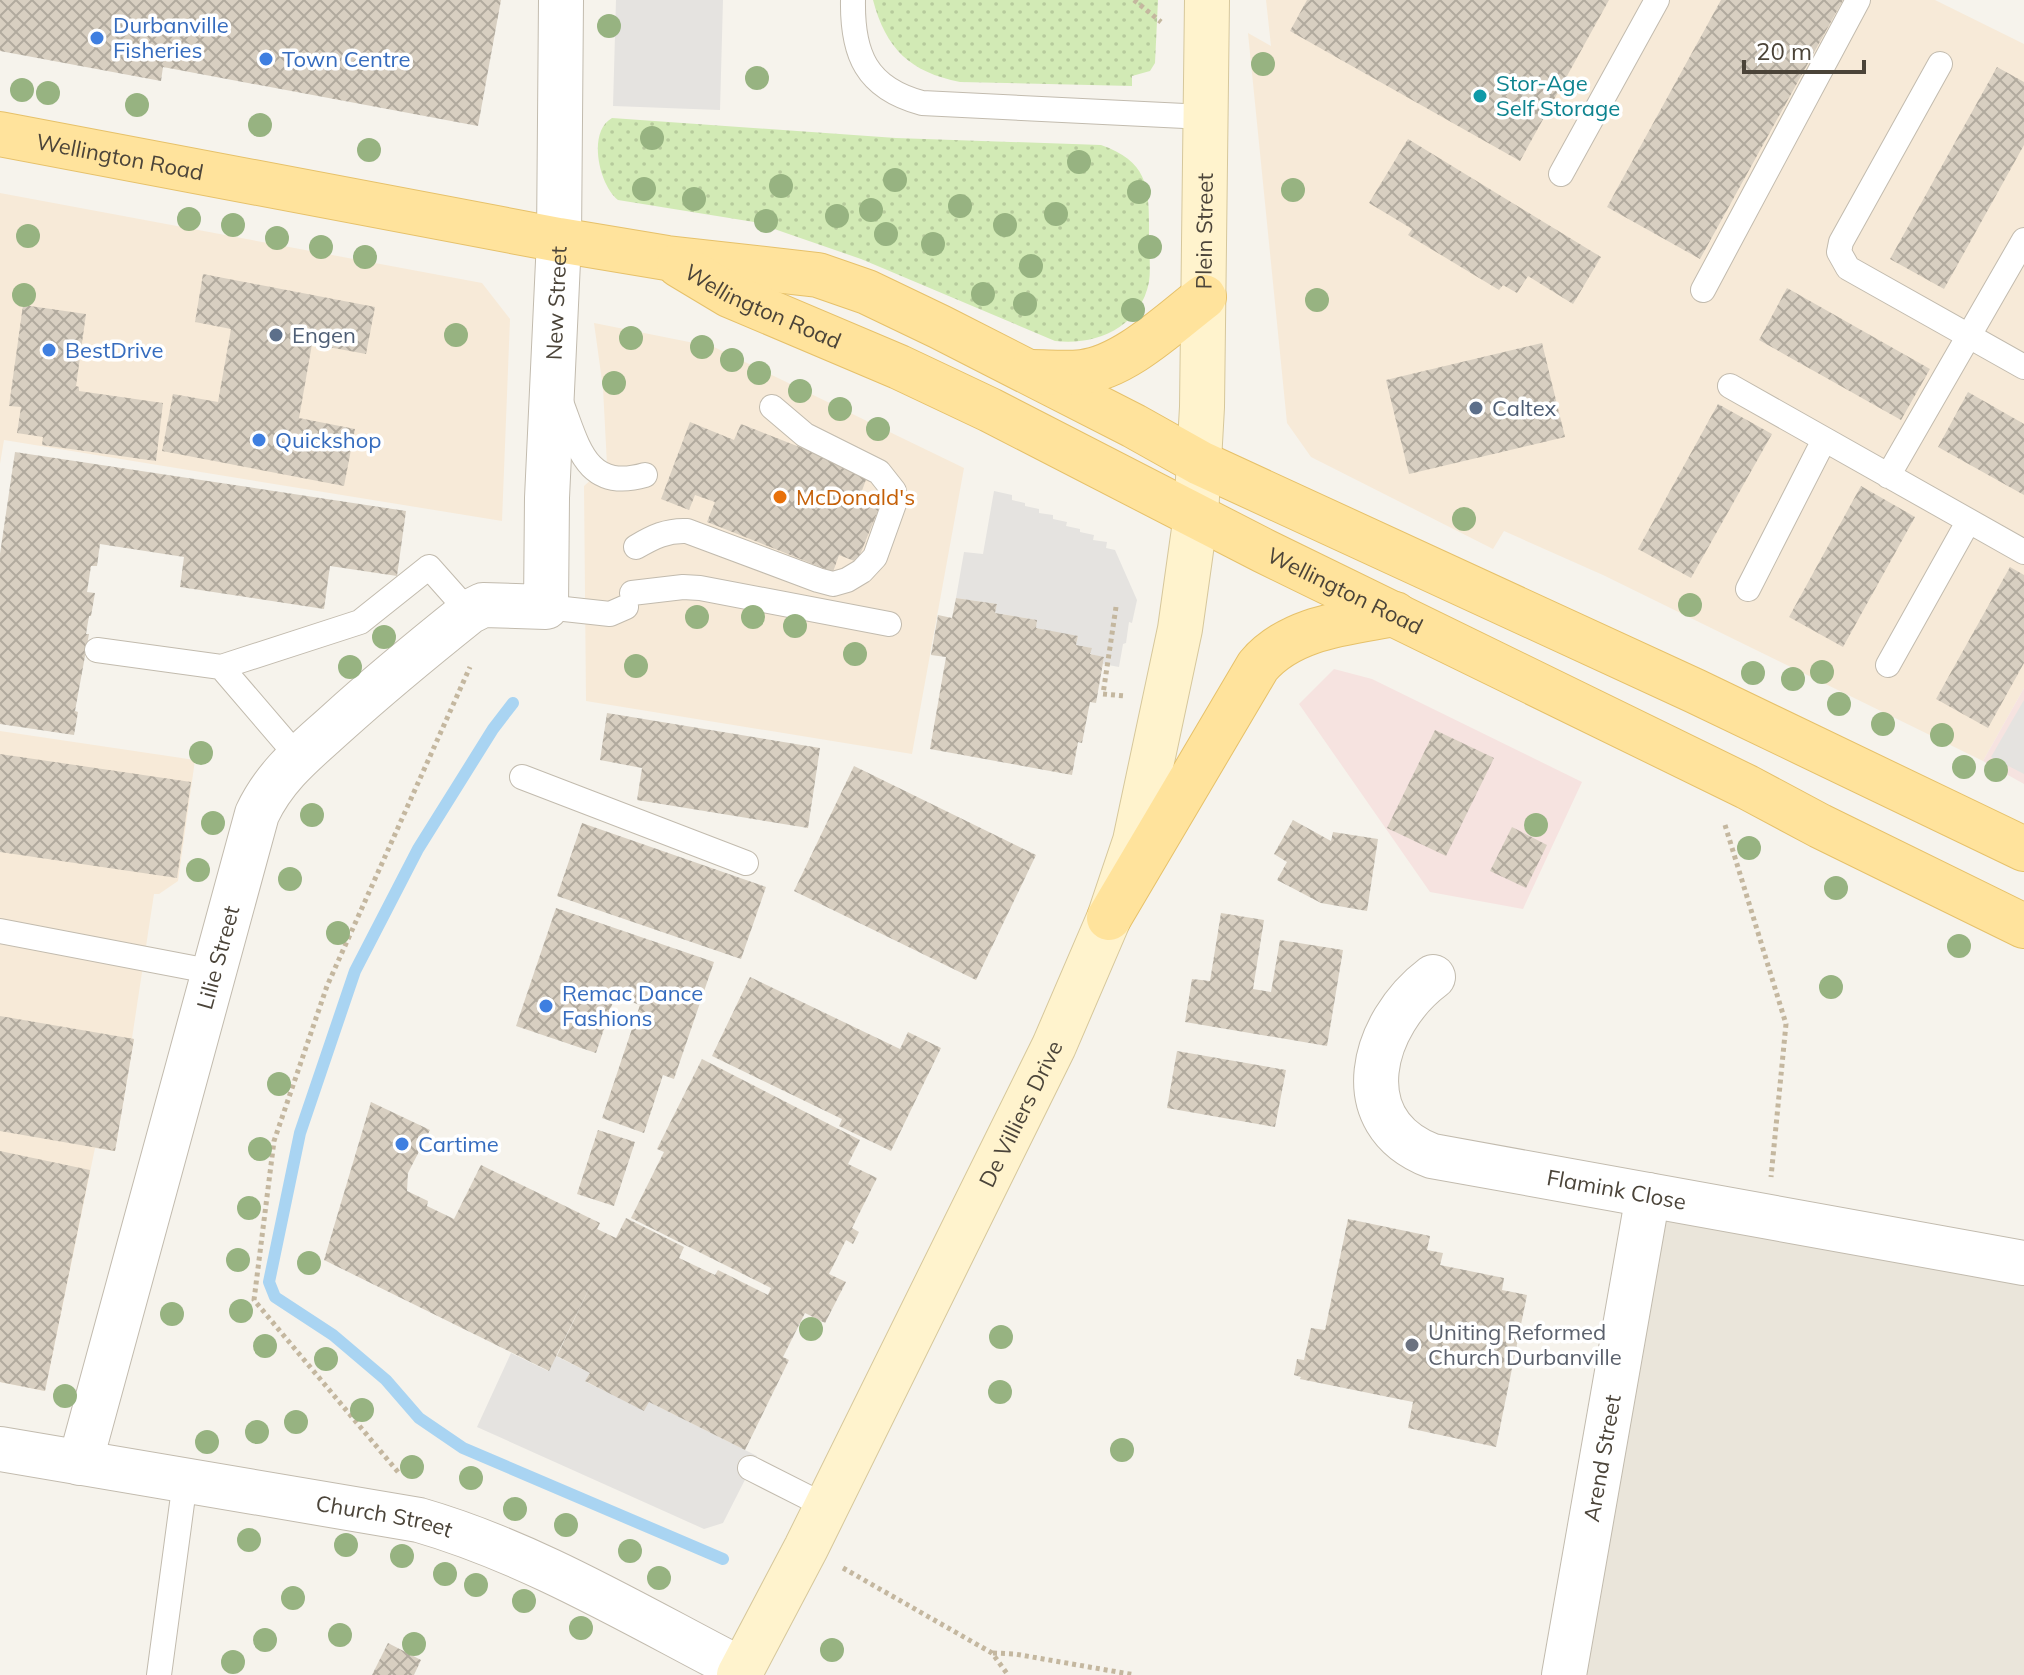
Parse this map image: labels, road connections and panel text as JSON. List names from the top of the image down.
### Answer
{
  "streets": {
    "main road": ["Wellington Road"],
    "street": [
      "Plein Street",
      "New Street",
      "Lilie Street",
      "De Villiers Drive",
      "Flamink Close",
      "Arend Street",
      "Church Street"
    ]
  },
  "crossings": [
    ["Wellington Road", "Plein Street"],
    ["Wellington Road", "New Street"],
    ["Wellington Road", "De Villiers Drive"],
    ["Plein Street", "De Villiers Drive"],
    ["New Street", "Lilie Street"],
    ["Lilie Street", "Church Street"],
    ["De Villiers Drive", "Church Street"],
    ["Flamink Close", "Arend Street"]
  ],
  "places": [
    "Durbanville Fisheries",
    "Town Centre",
    "Stor-Age Self Storage",
    "Engen",
    "BestDrive",
    "Caltex",
    "Quickshop",
    "McDonald's",
    "Remac Dance Fashions",
    "Cartime",
    "Uniting Reformed Church Durbanville"
  ],
  "scale_bar": "20 m"
}
